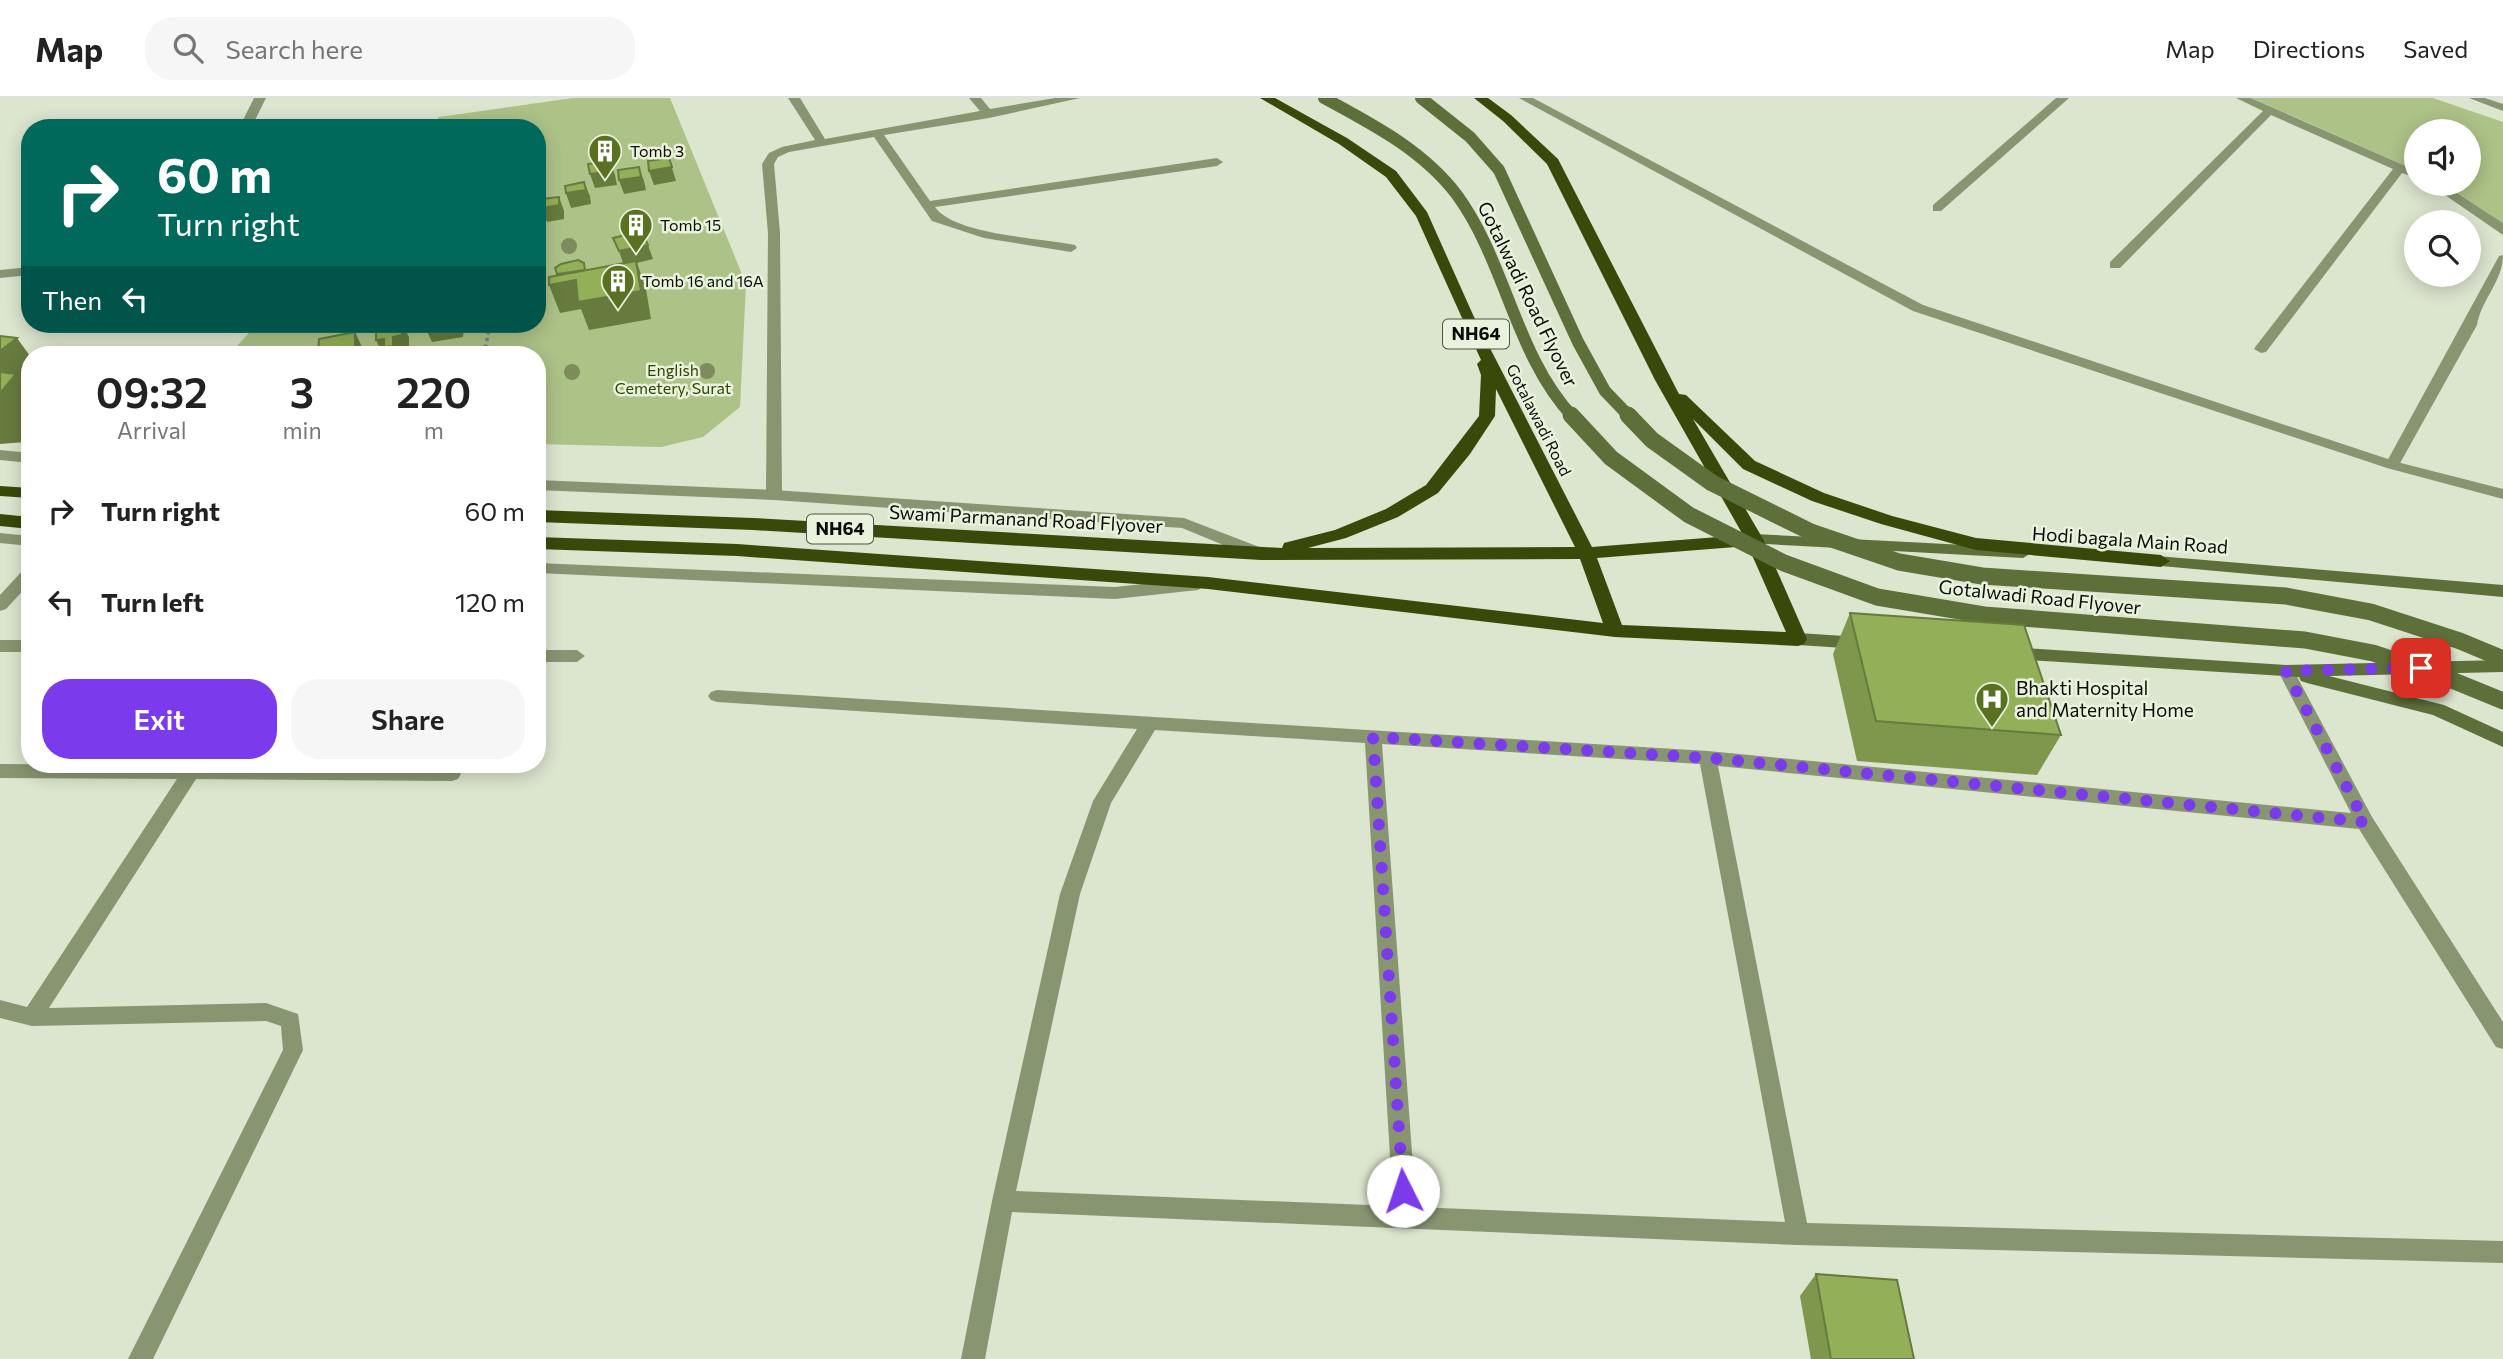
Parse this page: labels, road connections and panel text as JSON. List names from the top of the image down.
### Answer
{
  "streets": {
    "highway": ["NH64", "Gotalawadi Road", "Swami Parmanand Road Flyover"],
    "main road": ["Gotalwadi Road Flyover", "Hodi bagala Main Road"]
  },
  "crossings": [
    ["NH64", "Gotalawadi Road"],
    ["NH64", "Swami Parmanand Road Flyover"],
    ["NH64", "Hodi bagala Main Road"]
  ],
  "parks": ["English Cemetery, Surat"],
  "places": {
    "building": ["Tomb 3", "Tomb 15", "Tomb 16 and 16A"],
    "hospital": ["Bhakti Hospital and Maternity Home"]
  },
  "page": {
    "header": "Map",
    "search": "Search here",
    "nav": ["Map", "Directions", "Saved"],
    "turn": ["60 m", "Turn right"],
    "then": "Then",
    "eta": [
      "09:32",
      "Arrival",
      "3",
      "min",
      "220",
      "m"
    ],
    "list": [
      {
        "name": "Turn right",
        "value": "60 m"
      },
      {
        "name": "Turn left",
        "value": "120 m"
      }
    ],
    "buttons": ["Exit", "Share"]
  }
}
